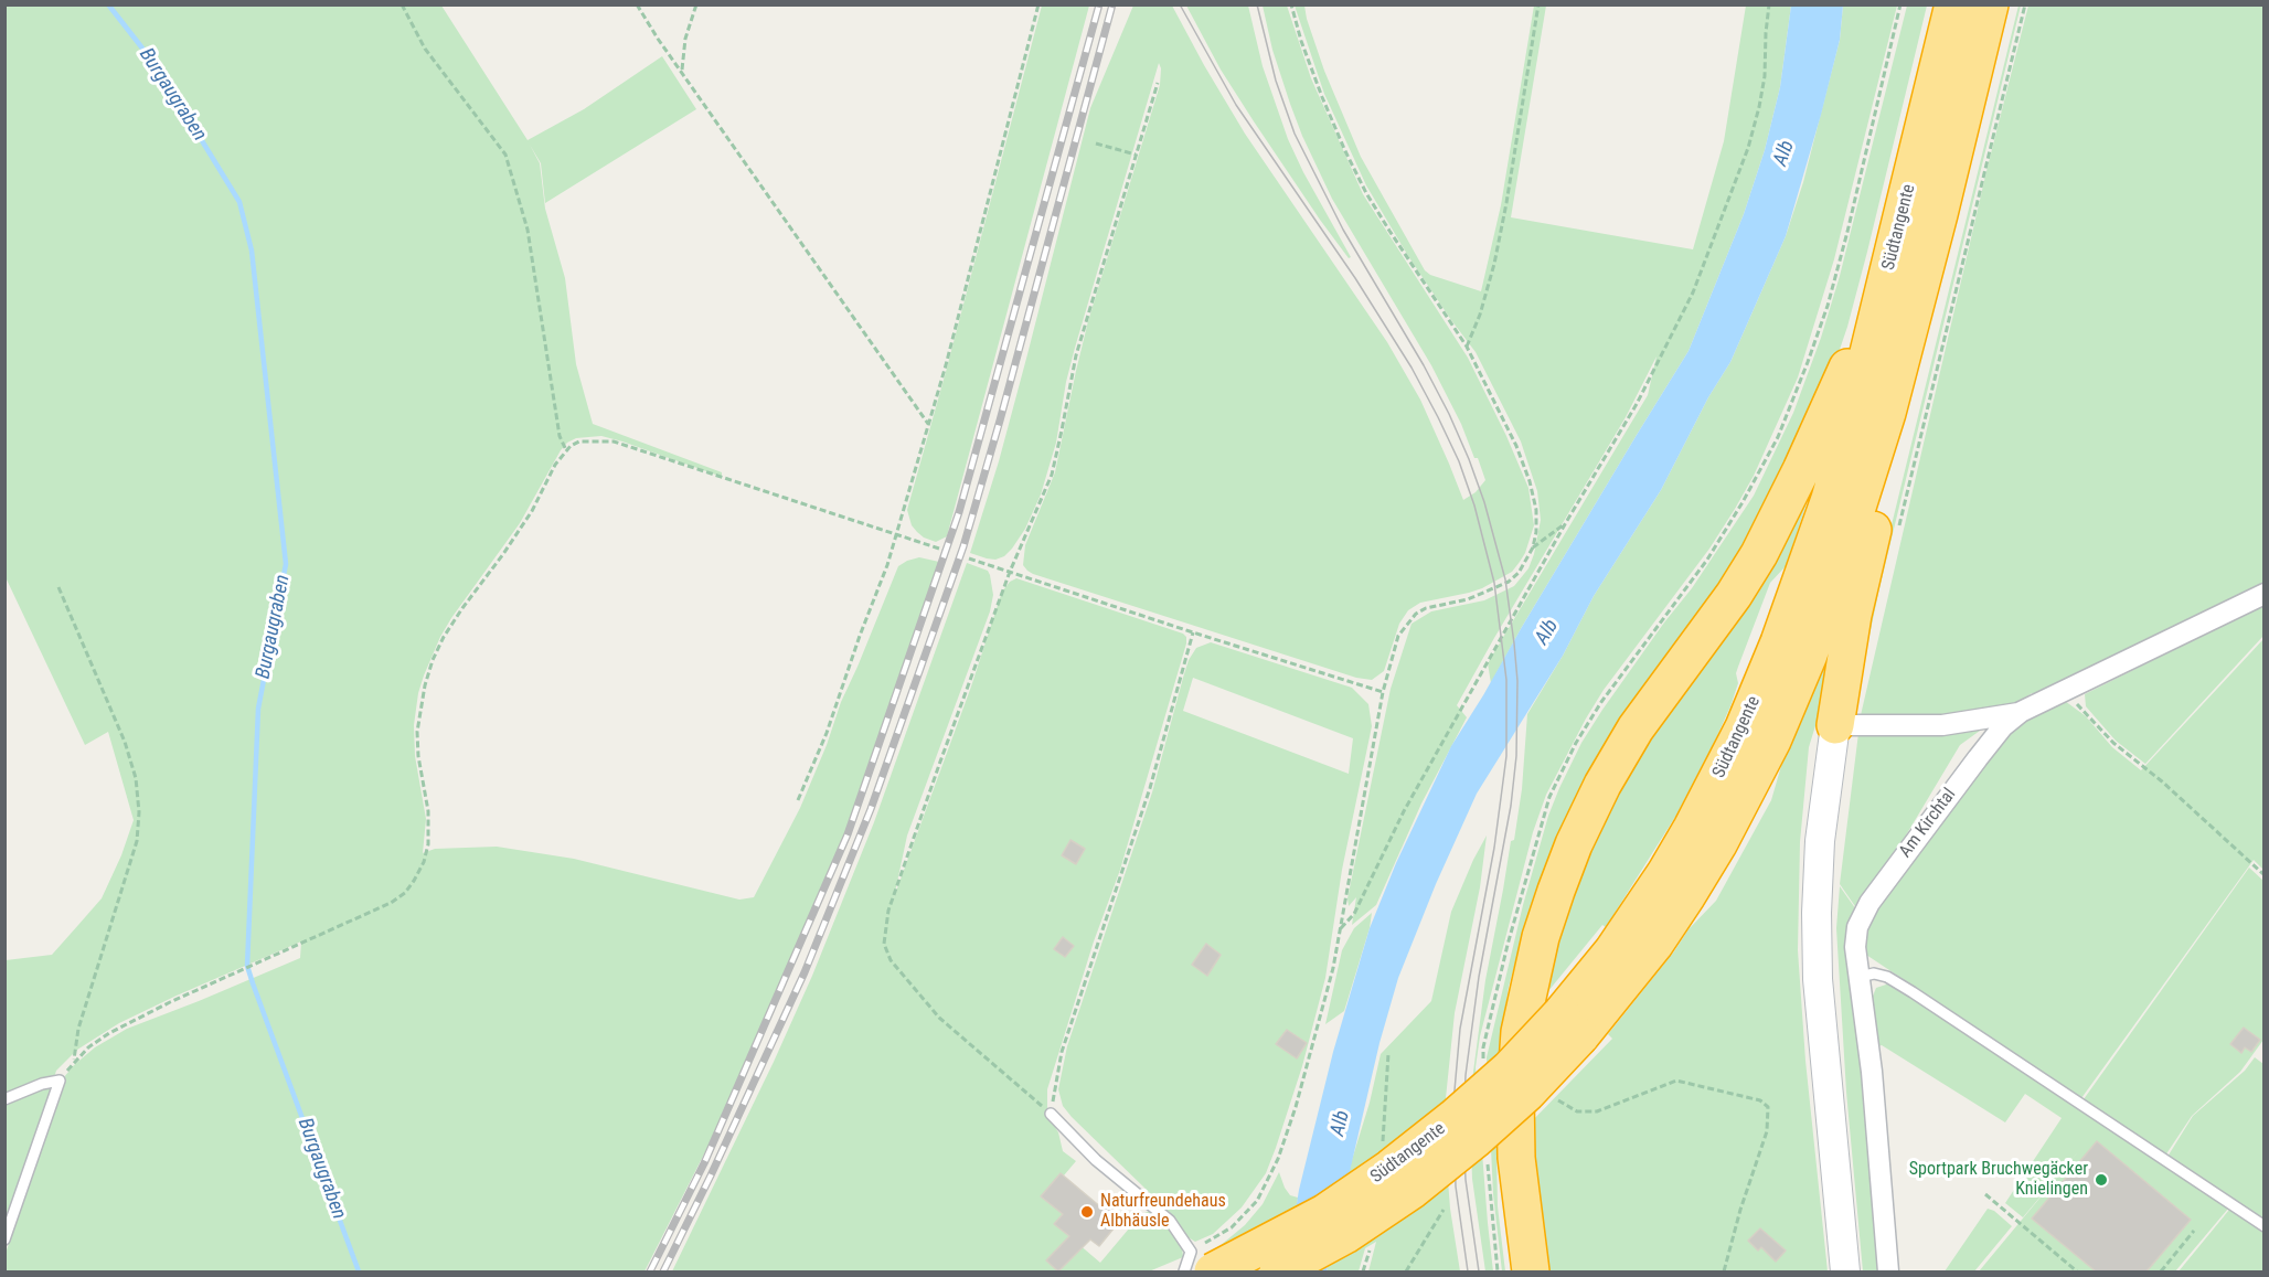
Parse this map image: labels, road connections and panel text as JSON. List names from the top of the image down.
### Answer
{
  "streets": {
    "highway": ["Südtangente"],
    "street": ["Am Kirchtal"]
  },
  "water": ["Burgaugraben", "Alb"],
  "places": ["Sportpark Bruchwegäcker Knielingen", "Naturfreundehaus Albhäusle"]
}
